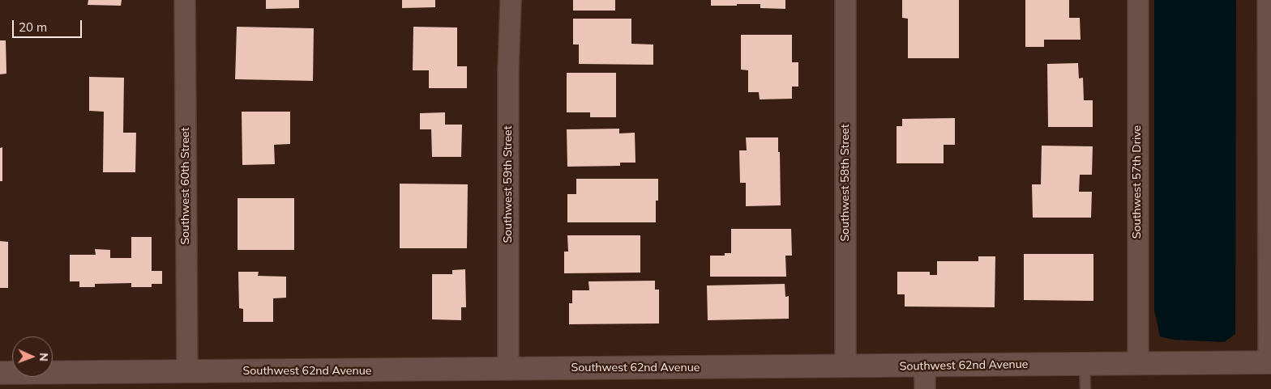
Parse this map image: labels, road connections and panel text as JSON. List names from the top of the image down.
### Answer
{
  "streets": {
    "street": [
      "Southwest 57th Drive",
      "Southwest 58th Street",
      "Southwest 59th Street",
      "Southwest 60th Street",
      "Southwest 62nd Avenue"
    ]
  },
  "crossings": [
    ["Southwest 57th Drive", "Southwest 62nd Avenue"],
    ["Southwest 58th Street", "Southwest 62nd Avenue"],
    ["Southwest 59th Street", "Southwest 62nd Avenue"],
    ["Southwest 60th Street", "Southwest 62nd Avenue"]
  ],
  "scale_bar": "20 m",
  "north": "right"
}
